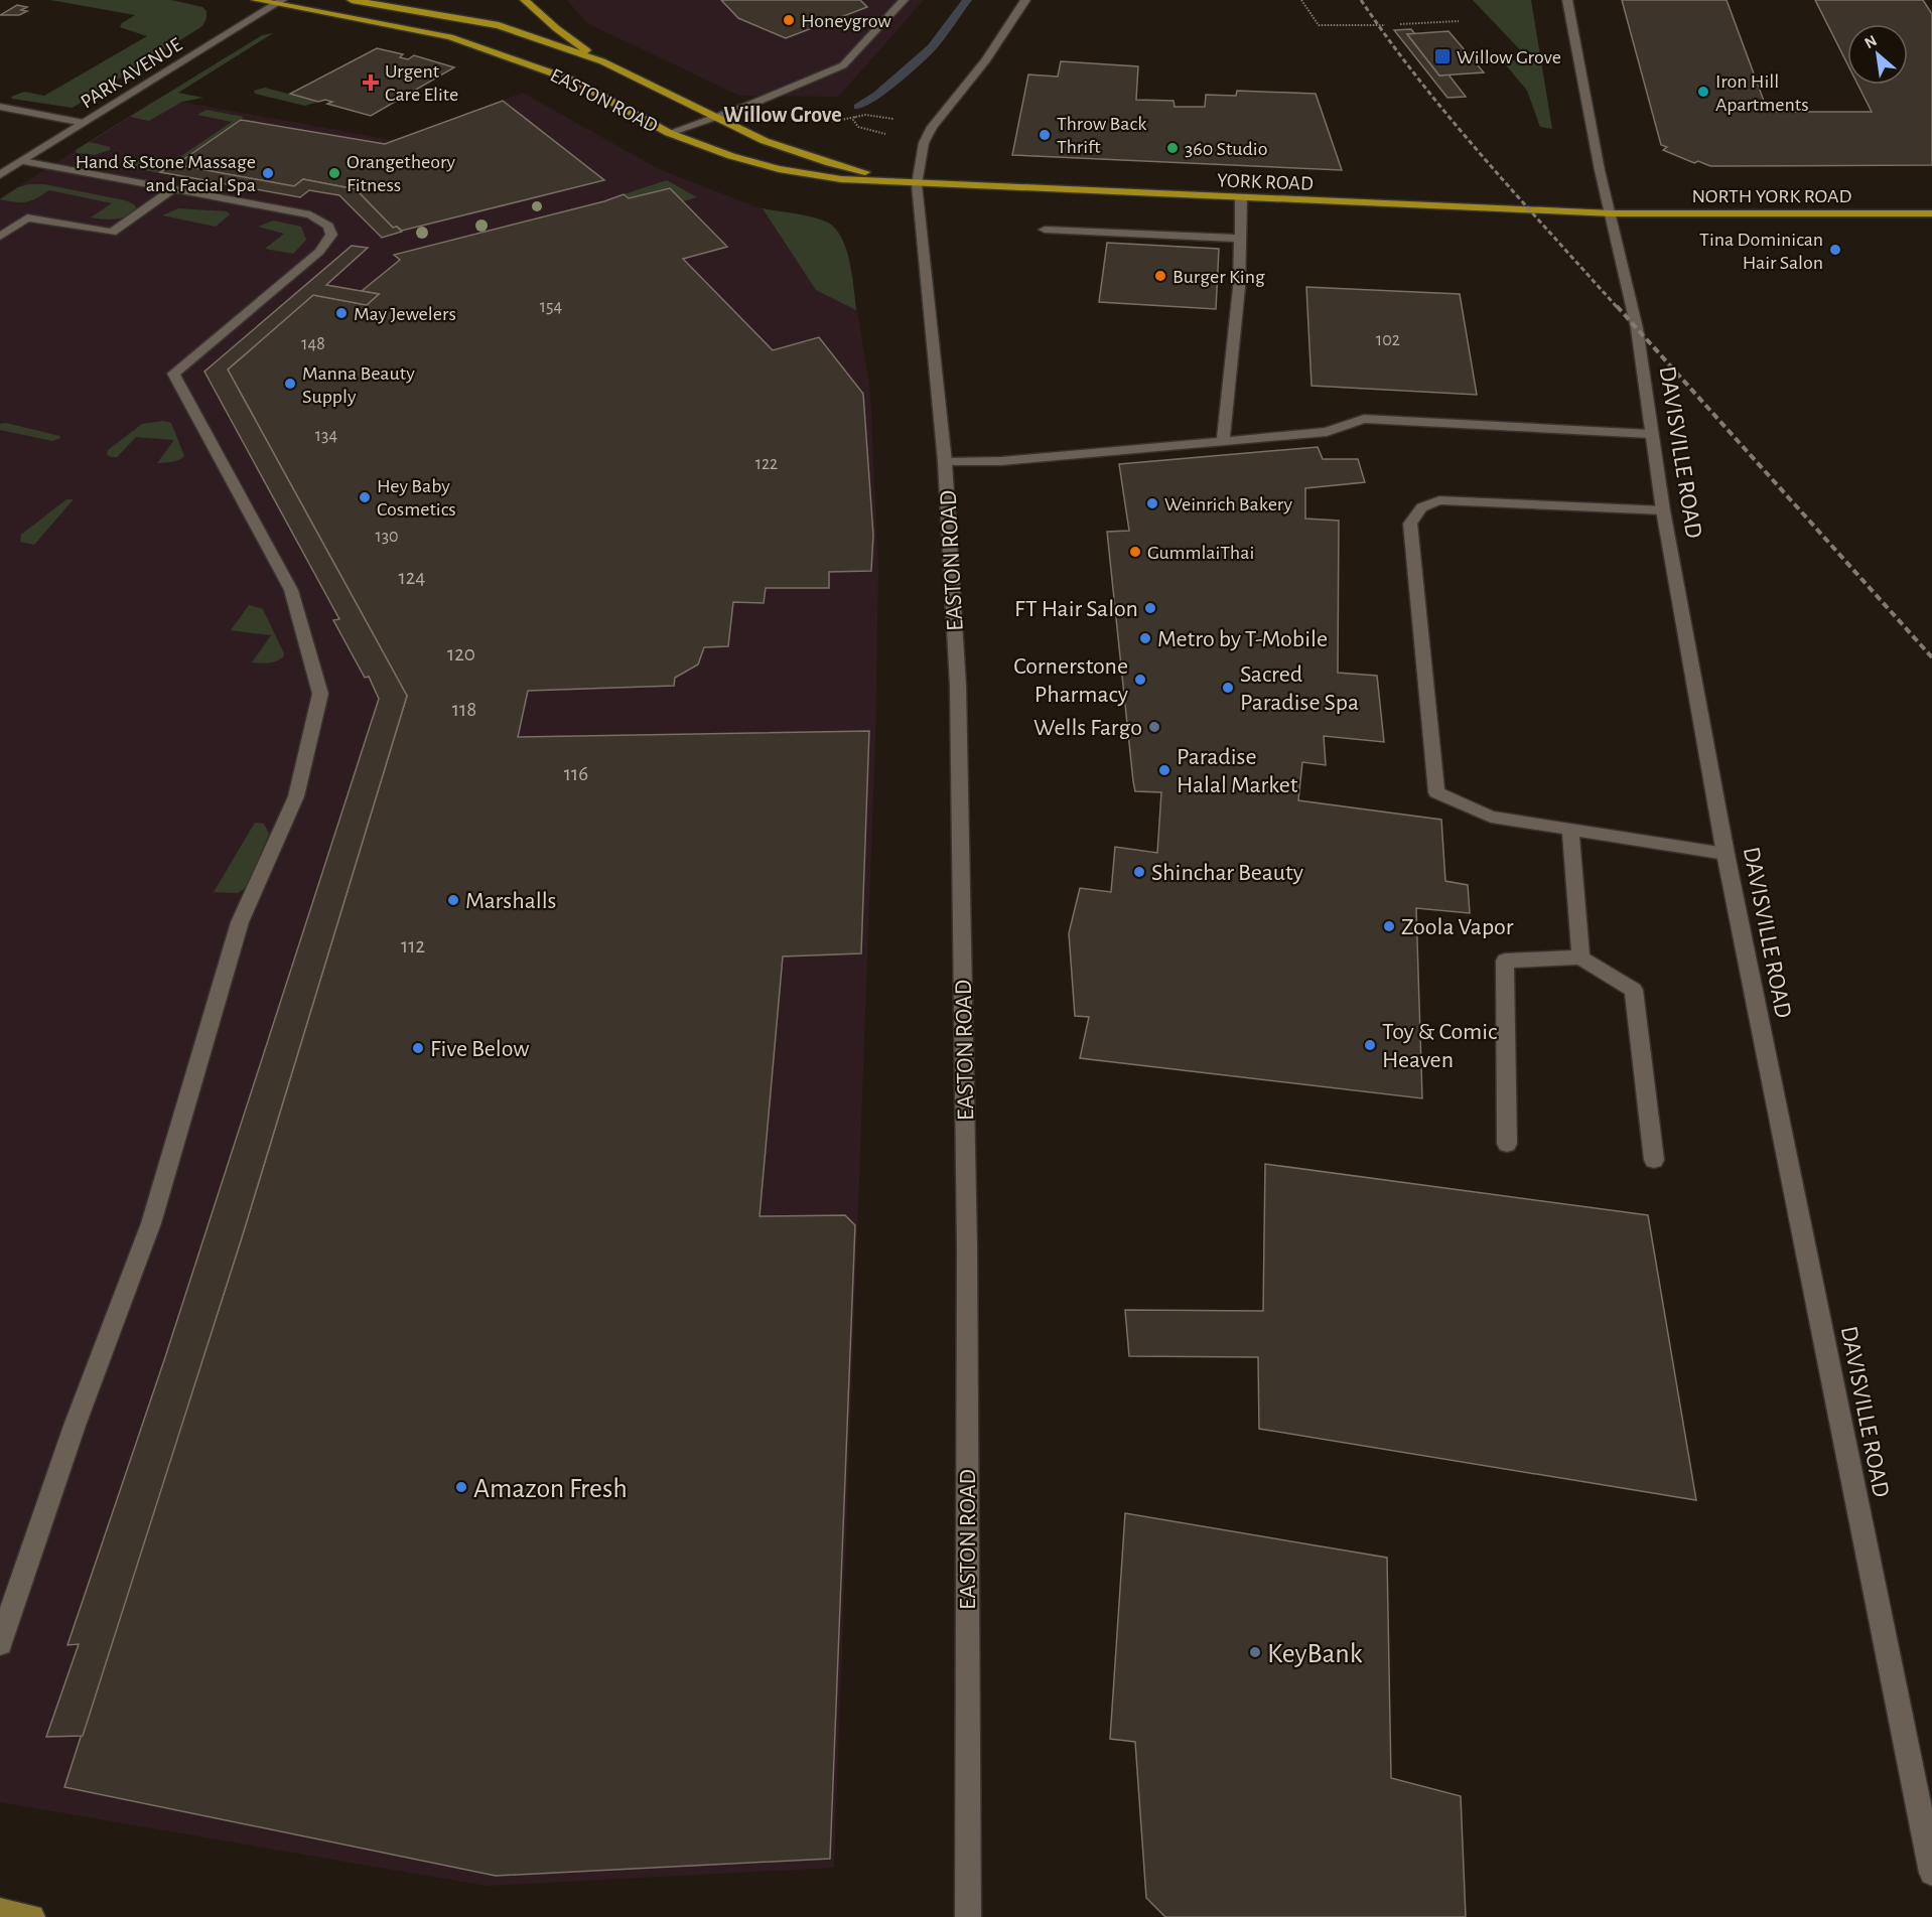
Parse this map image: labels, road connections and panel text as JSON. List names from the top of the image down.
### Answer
{
  "streets": {
    "highway": ["EASTON ROAD", "YORK ROAD", "NORTH YORK ROAD"],
    "street": ["PARK AVENUE", "DAVISVILLE ROAD"]
  },
  "crossings": [
    ["PARK AVENUE", "EASTON ROAD"],
    ["EASTON ROAD", "YORK ROAD"],
    ["YORK ROAD", "NORTH YORK ROAD"],
    ["YORK ROAD", "DAVISVILLE ROAD"],
    ["NORTH YORK ROAD", "DAVISVILLE ROAD"]
  ],
  "districts": ["Willow Grove"],
  "places": {
    "other": [
      "Honeygrow",
      "Iron Hill Apartments",
      "Throw Back Thrift",
      "360 Studio",
      "Hand & Stone Massage and Facial Spa",
      "Orangetheory Fitness",
      "Tina Dominican Hair Salon",
      "Burger King",
      "May Jewelers",
      "Manna Beauty Supply",
      "Hey Baby Cosmetics",
      "Weinrich Bakery",
      "GummlaiThai",
      "FT Hair Salon",
      "Metro by T-Mobile",
      "Cornerstone Pharmacy",
      "Sacred Paradise Spa",
      "Wells Fargo",
      "Paradise Halal Market",
      "Shinchar Beauty",
      "Marshalls",
      "Zoola Vapor",
      "Toy & Comic Heaven",
      "Five Below",
      "Amazon Fresh",
      "KeyBank"
    ],
    "transit": ["Willow Grove"],
    "health": ["Urgent Care Elite"]
  },
  "house_numbers": [
    "154",
    "102",
    "148",
    "134",
    "122",
    "130",
    "124",
    "120",
    "118",
    "116",
    "112"
  ],
  "north": "top left"
}
